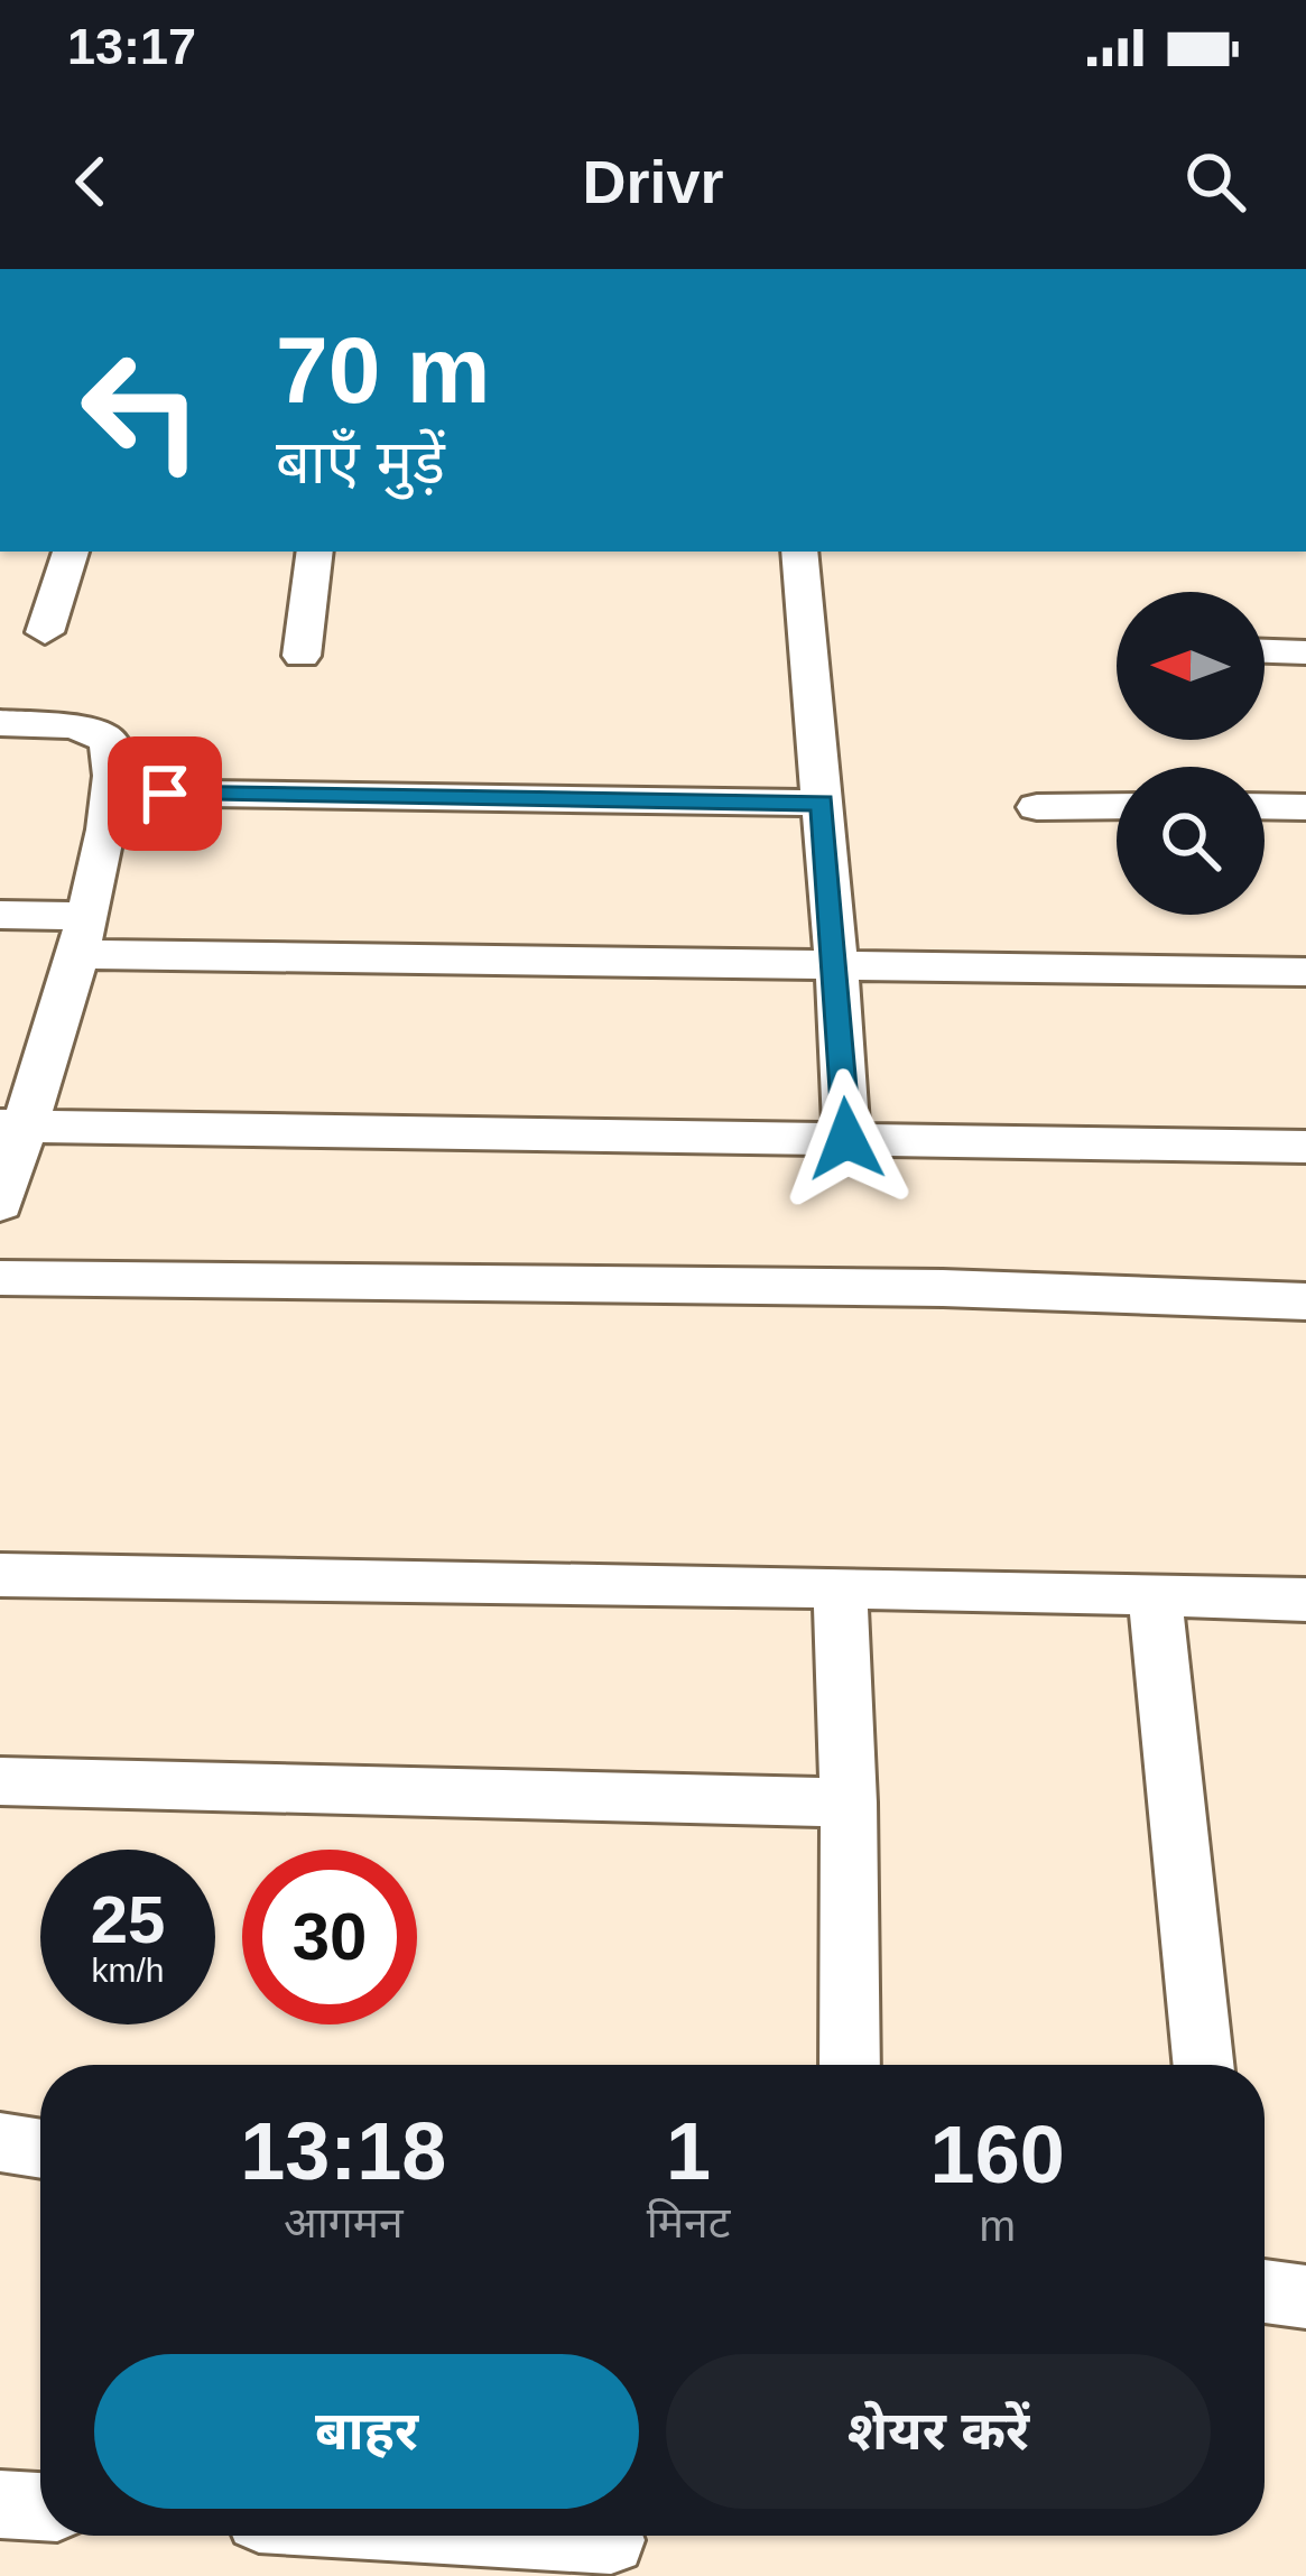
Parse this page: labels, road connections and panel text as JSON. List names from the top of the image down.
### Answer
{
  "north": "left",
  "page": {
    "status": "13:17",
    "header": "Drivr",
    "turn": ["70 m", "बाएँ मुड़ें"],
    "speed": "25 km/h",
    "limit": "30",
    "eta": [
      "13:18",
      "आगमन",
      "1",
      "मिनट",
      "160",
      "m"
    ],
    "buttons": ["बाहर", "शेयर करें"]
  }
}
